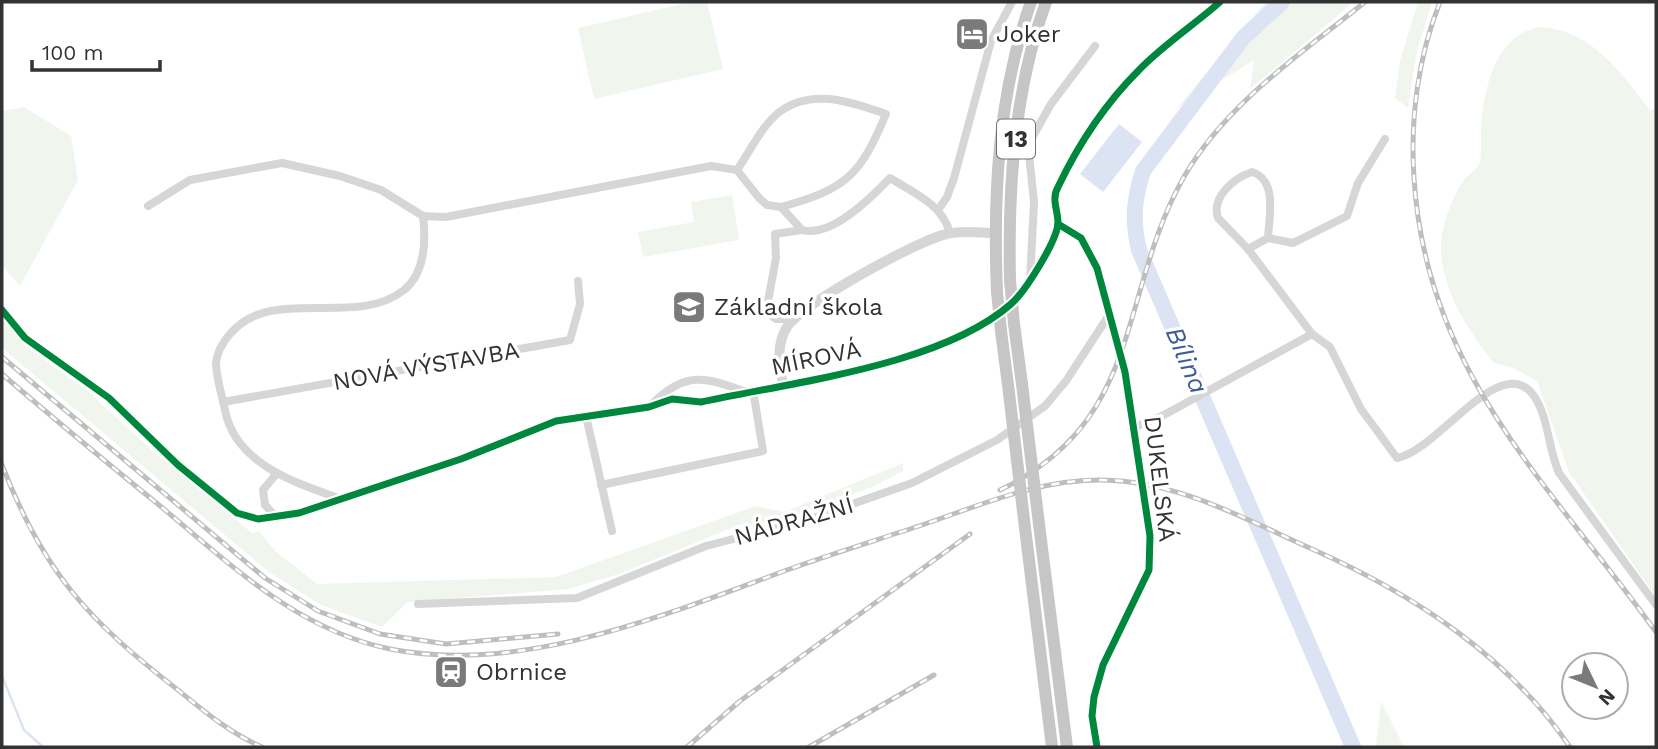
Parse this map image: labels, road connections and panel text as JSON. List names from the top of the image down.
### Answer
{
  "streets": {
    "highway": ["13"],
    "street": [
      "MÍROVÁ",
      "NOVÁ VÝSTAVBA",
      "DUKELSKÁ",
      "NÁDRAŽNÍ"
    ]
  },
  "crossings": [
    ["DUKELSKÁ", "NÁDRAŽNÍ"]
  ],
  "water": ["Bílina"],
  "places": {
    "hotel": ["Joker"],
    "school or university": ["Základní škola"],
    "station": ["Obrnice"]
  },
  "scale_bar": "100 m",
  "north": "bottom right"
}
